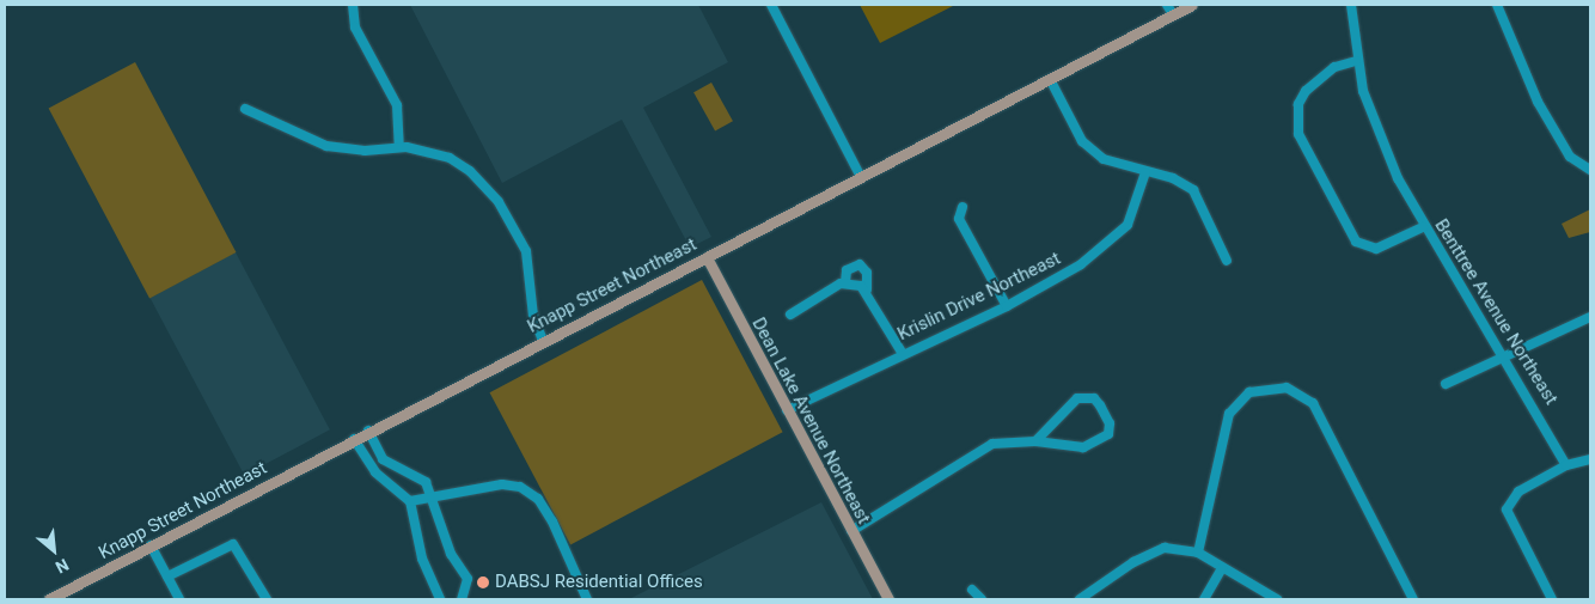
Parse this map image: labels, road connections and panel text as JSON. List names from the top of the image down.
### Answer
{
  "streets": {
    "main road": ["Knapp Street Northeast", "Dean Lake Avenue Northeast"],
    "street": ["Krislin Drive Northeast", "Benttree Avenue Northeast"]
  },
  "crossings": [
    ["Knapp Street Northeast", "Dean Lake Avenue Northeast"],
    ["Krislin Drive Northeast", "Dean Lake Avenue Northeast"]
  ],
  "places": ["DABSJ Residential Offices"],
  "north": "bottom right"
}
